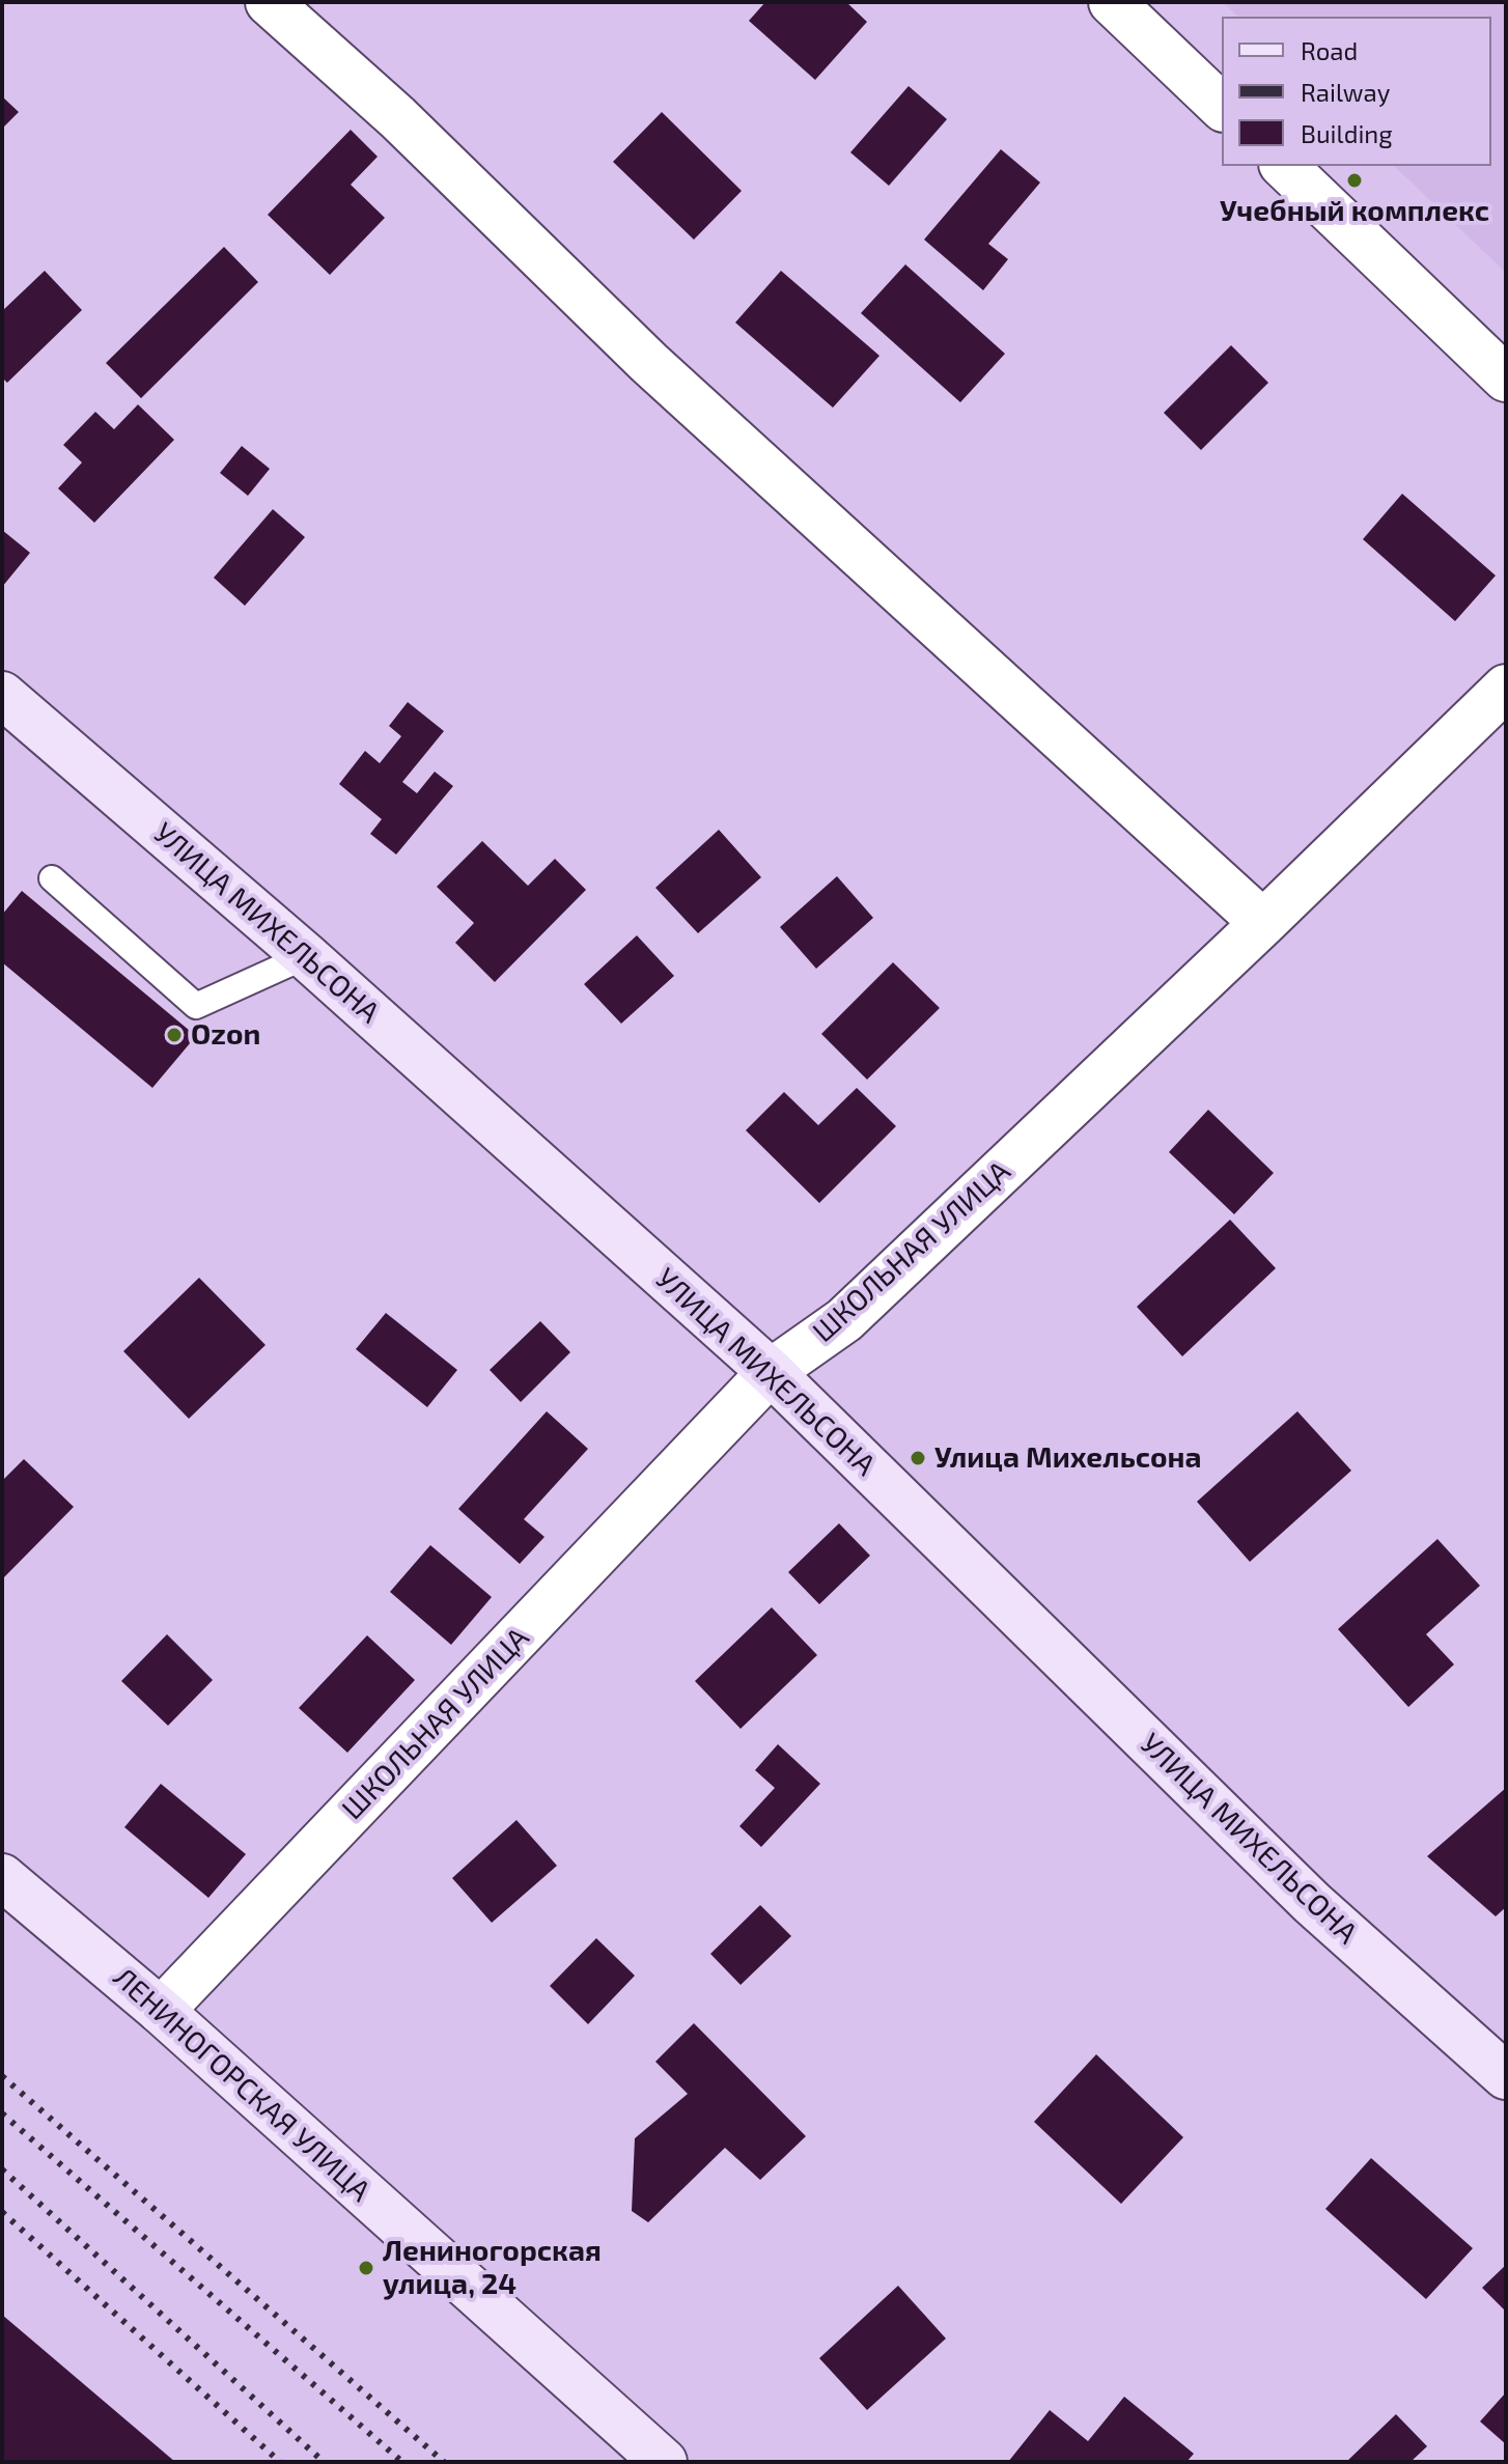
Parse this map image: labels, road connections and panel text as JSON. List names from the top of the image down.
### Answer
{
  "streets": {
    "street": ["УЛИЦА МИХЕЛЬСОНА", "ШКОЛЬНАЯ УЛИЦА", "ЛЕНИНОГОРСКАЯ УЛИЦА"]
  },
  "crossings": [
    ["УЛИЦА МИХЕЛЬСОНА", "ШКОЛЬНАЯ УЛИЦА"],
    ["ШКОЛЬНАЯ УЛИЦА", "ЛЕНИНОГОРСКАЯ УЛИЦА"]
  ],
  "places": [
    "Учебный комплекс",
    "Ozon",
    "Улица Михельсона",
    "Лениногорская улица, 24"
  ],
  "legend": ["Road", "Railway", "Building"]
}
